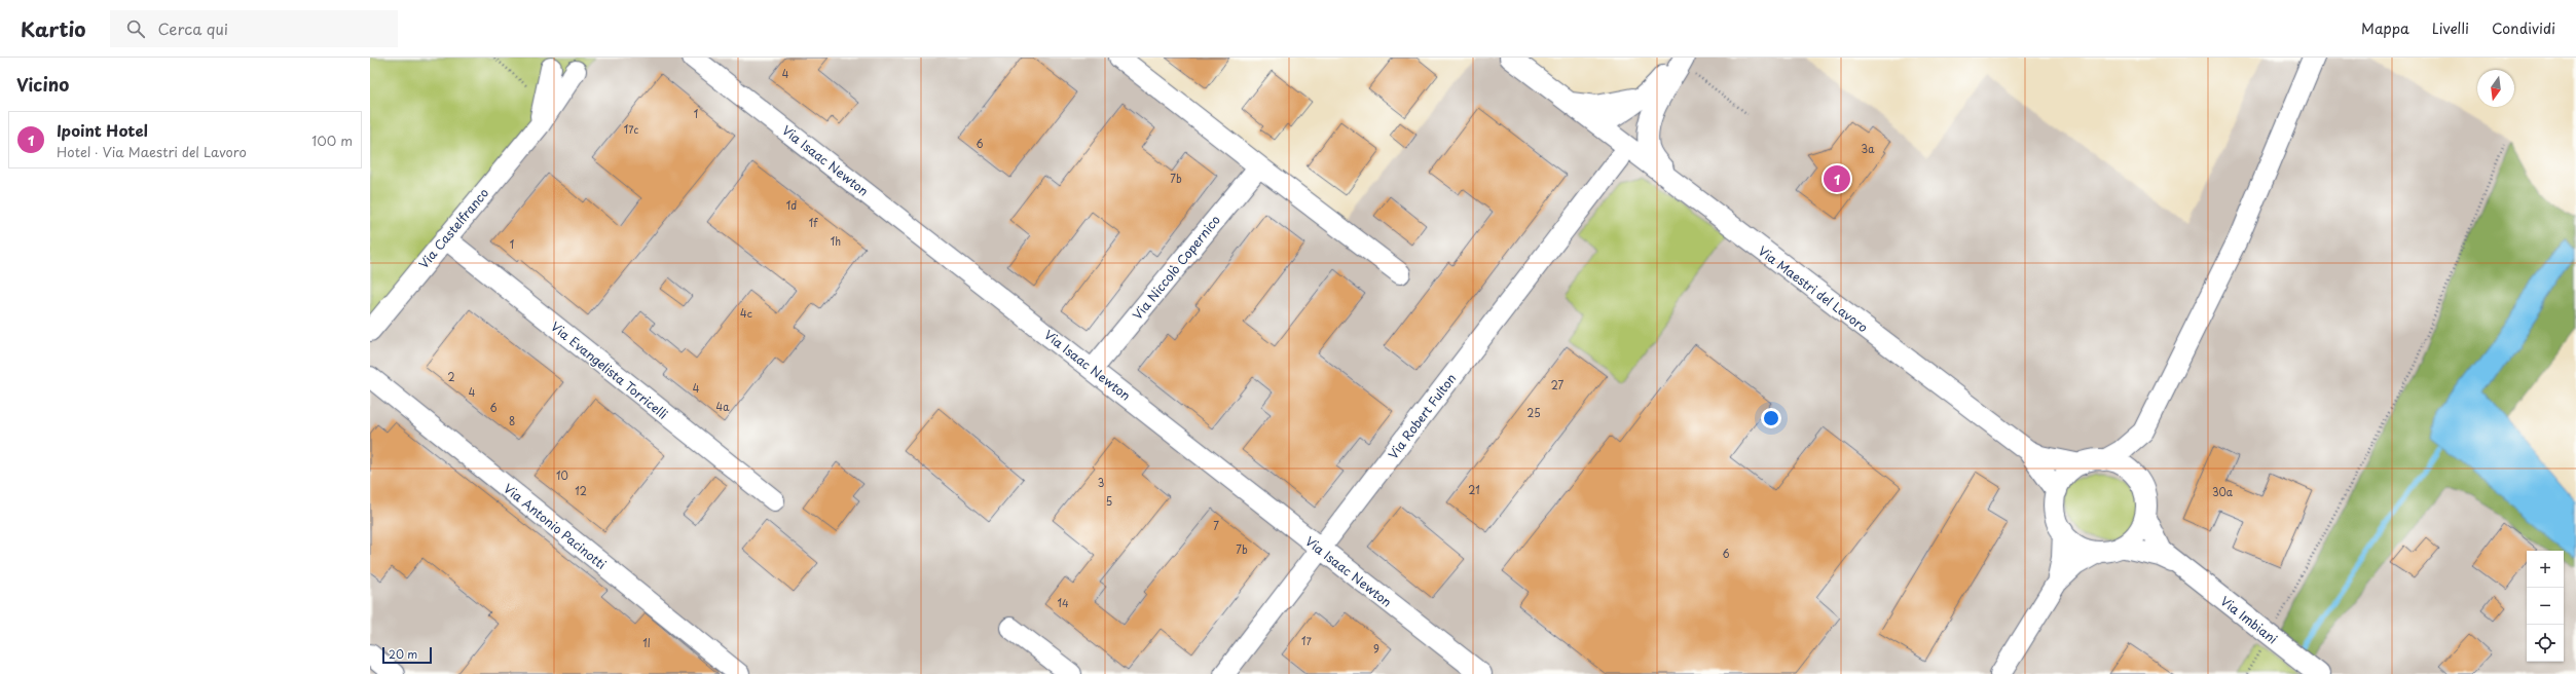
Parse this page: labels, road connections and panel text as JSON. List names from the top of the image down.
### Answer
{
  "streets": {
    "street": [
      "Via Isaac Newton",
      "Via Castelfranco",
      "Via Niccolò Copernico",
      "Via Maestri del Lavoro",
      "Via Evangelista Torricelli",
      "Via Robert Fulton",
      "Via Antonio Pacinotti",
      "Via Imbiani"
    ]
  },
  "crossings": [
    ["Via Isaac Newton", "Via Niccolò Copernico"],
    ["Via Isaac Newton", "Via Robert Fulton"],
    ["Via Castelfranco", "Via Evangelista Torricelli"],
    ["Via Maestri del Lavoro", "Via Imbiani"]
  ],
  "house_numbers": [
    "4",
    "1",
    "17c",
    "6",
    "3a",
    "7b",
    "1d",
    "1f",
    "1h",
    "1",
    "4c",
    "2",
    "27",
    "4",
    "4",
    "4a",
    "6",
    "25",
    "8",
    "10",
    "3",
    "21",
    "12",
    "30a",
    "5",
    "7",
    "7b",
    "6",
    "14",
    "17",
    "1l",
    "9"
  ],
  "scale_bar": "20 m",
  "north": "bottom",
  "page": {
    "header": "Kartio",
    "search": "Cerca qui",
    "nav": ["Mappa", "Livelli", "Condividi"],
    "heading": "Vicino",
    "list": [
      {
        "mark": "1",
        "name": "Ipoint Hotel",
        "note": "Hotel · Via Maestri del Lavoro",
        "value": "100 m"
      }
    ],
    "pins": "1",
    "map_buttons": ["+", "−"],
    "scale": "20 m"
  }
}
